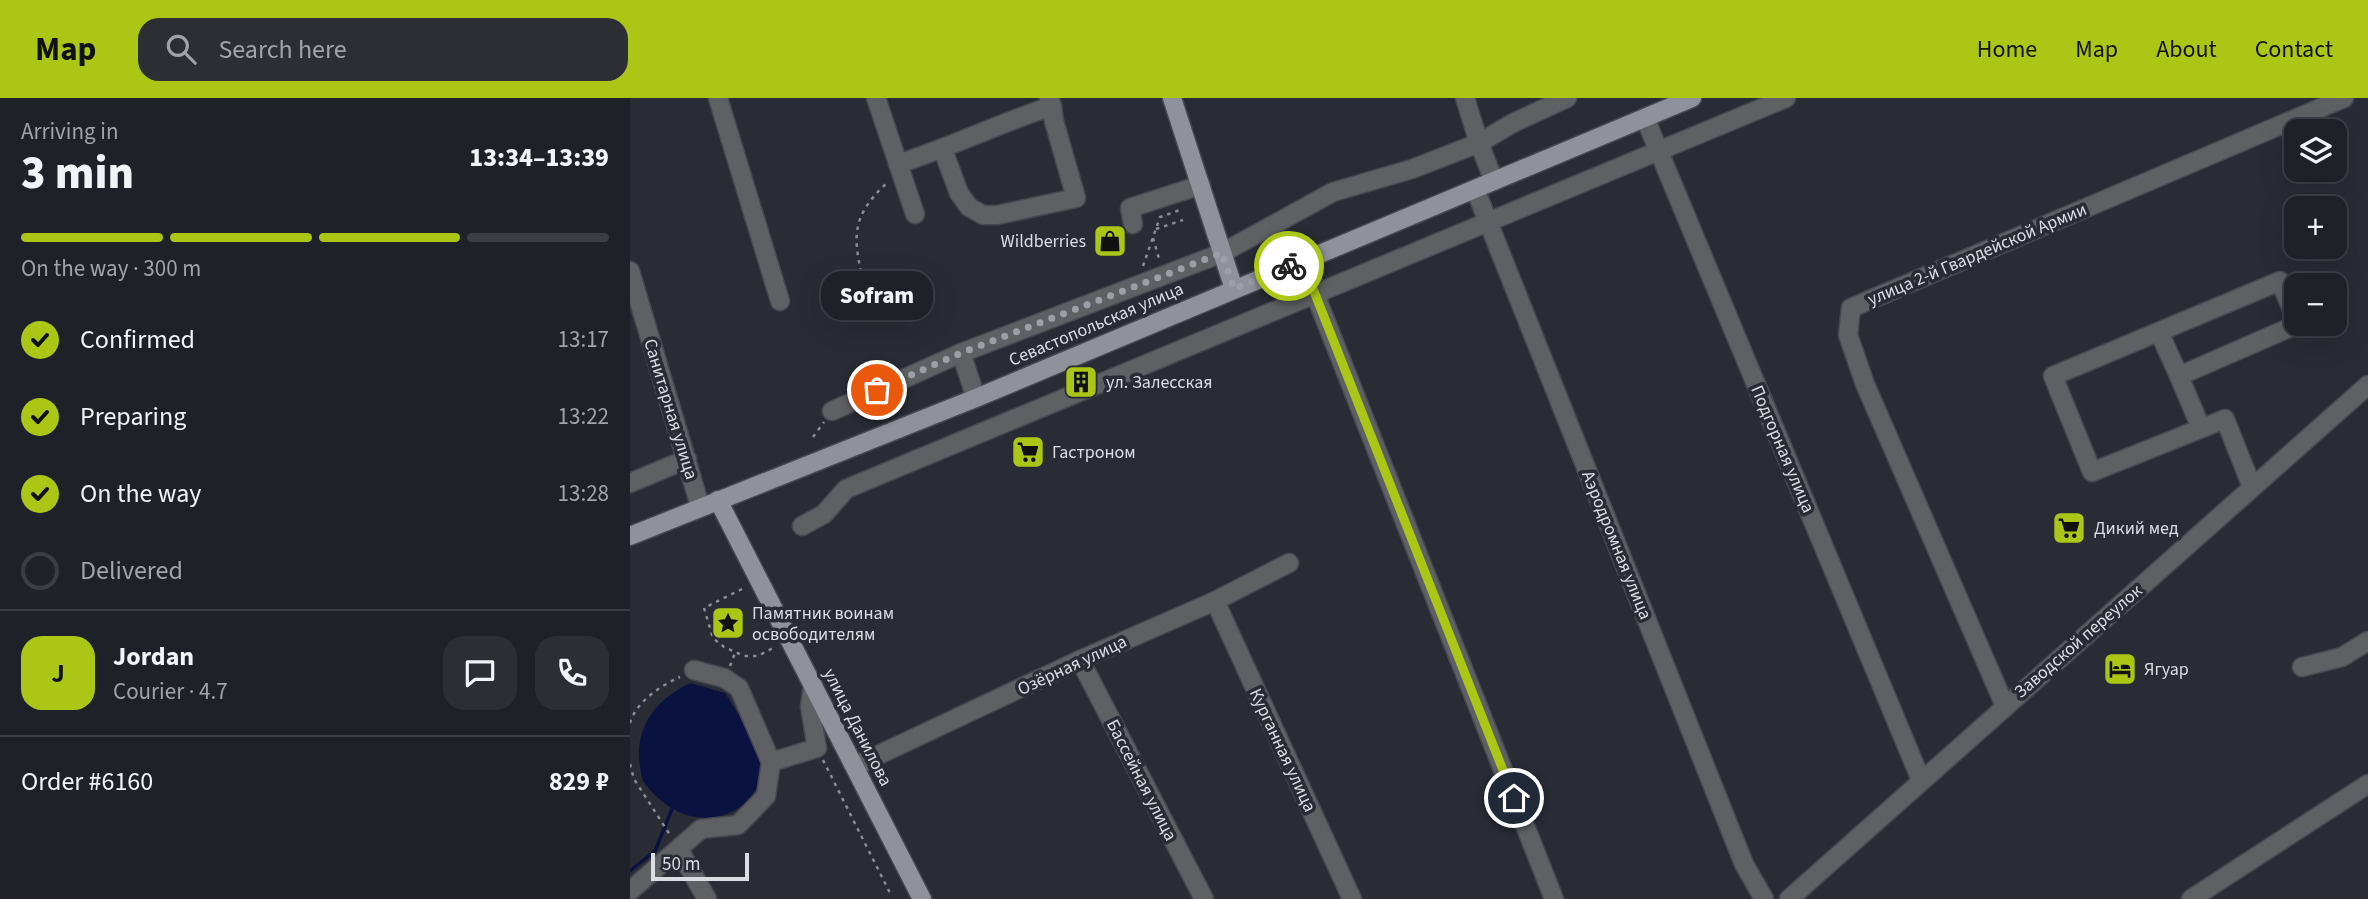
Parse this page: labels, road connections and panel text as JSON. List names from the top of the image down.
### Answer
{
  "streets": {
    "main road": ["Севастопольская улица", "улица Данилова"],
    "street": [
      "улица 2-й Гвардейской Армии",
      "Санитарная улица",
      "Подгорная улица",
      "Аэродромная улица",
      "Заводской переулок",
      "Озёрная улица",
      "Курганная улица",
      "Бассейная улица"
    ]
  },
  "crossings": [
    ["улица 2-й Гвардейской Армии", "Заводской переулок"],
    ["Севастопольская улица", "Санитарная улица"],
    ["Севастопольская улица", "Подгорная улица"],
    ["Севастопольская улица", "Аэродромная улица"],
    ["Севастопольская улица", "улица Данилова"],
    ["Подгорная улица", "Заводской переулок"],
    ["Озёрная улица", "улица Данилова"],
    ["Озёрная улица", "Курганная улица"],
    ["Озёрная улица", "Бассейная улица"]
  ],
  "places": {
    "shop": ["Wildberries"],
    "building": ["ул. Залесская"],
    "other": ["Sofram"],
    "supermarket": ["Гастроном", "Дикий мед"],
    "place": ["Памятник воинам освободителям"],
    "hotel": ["Ягуар"]
  },
  "scale_bar": "50 m",
  "page": {
    "header": "Map",
    "search": "Search here",
    "nav": [
      "Home",
      "Map",
      "About",
      "Contact"
    ],
    "heading": ["3 min", "Arriving in", "13:34–13:39"],
    "panel": [
      "Jordan",
      "Courier · 4.7",
      "Order #6160",
      "829 ₽"
    ],
    "map_buttons": ["+", "−"],
    "bar": "On the way · 300 m",
    "bubble": "Sofram",
    "list": [
      ["Confirmed", "13:17"],
      ["Preparing", "13:22"],
      ["On the way", "13:28"],
      "Delivered"
    ],
    "round": "J",
    "scale": "50 m"
  }
}
